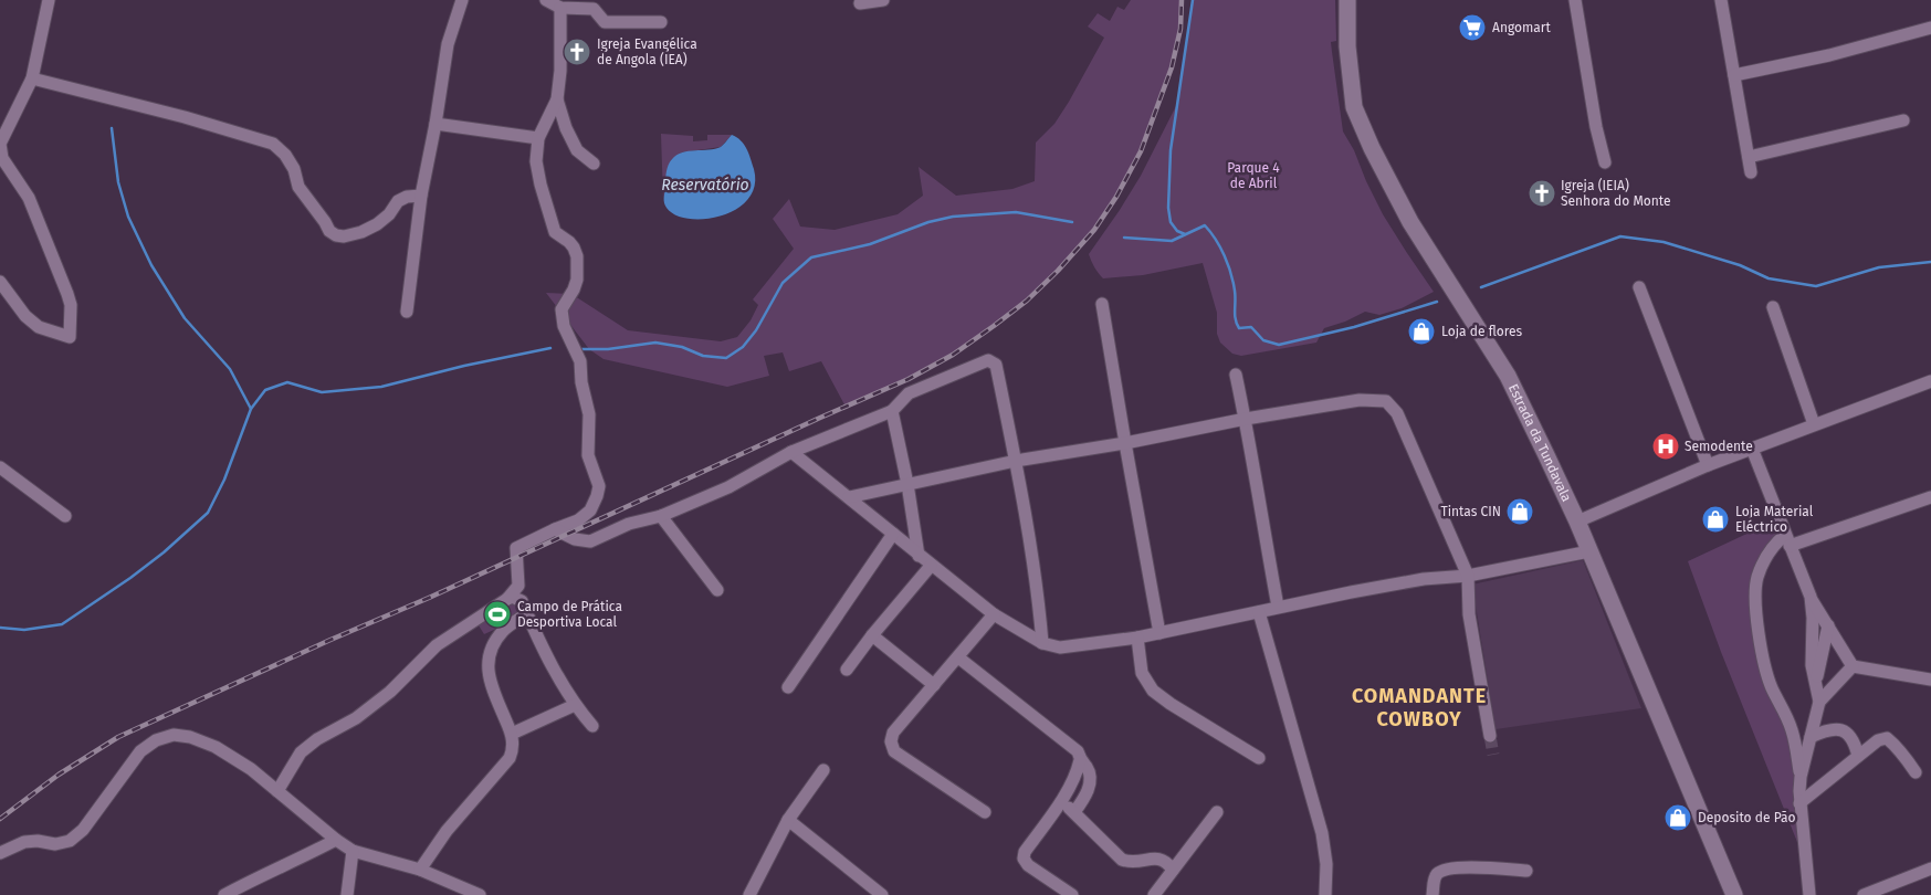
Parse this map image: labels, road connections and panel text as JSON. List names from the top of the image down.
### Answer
{
  "streets": {
    "main road": ["Estrada da Tundavala"]
  },
  "districts": ["COMANDANTE COWBOY"],
  "water": ["Reservatório"],
  "parks": ["Parque 4 de Abril"],
  "places": {
    "supermarket": ["Angomart"],
    "church": ["Igreja Evangélica de Angola (IEA)", "Igreja (IEIA) Senhora do Monte"],
    "shop": [
      "Loja de flores",
      "Tintas CIN",
      "Loja Material Eléctrico",
      "Deposito de Pão"
    ],
    "hospital": ["Semodente"],
    "sports": ["Campo de Prática Desportiva Local"]
  }
}
